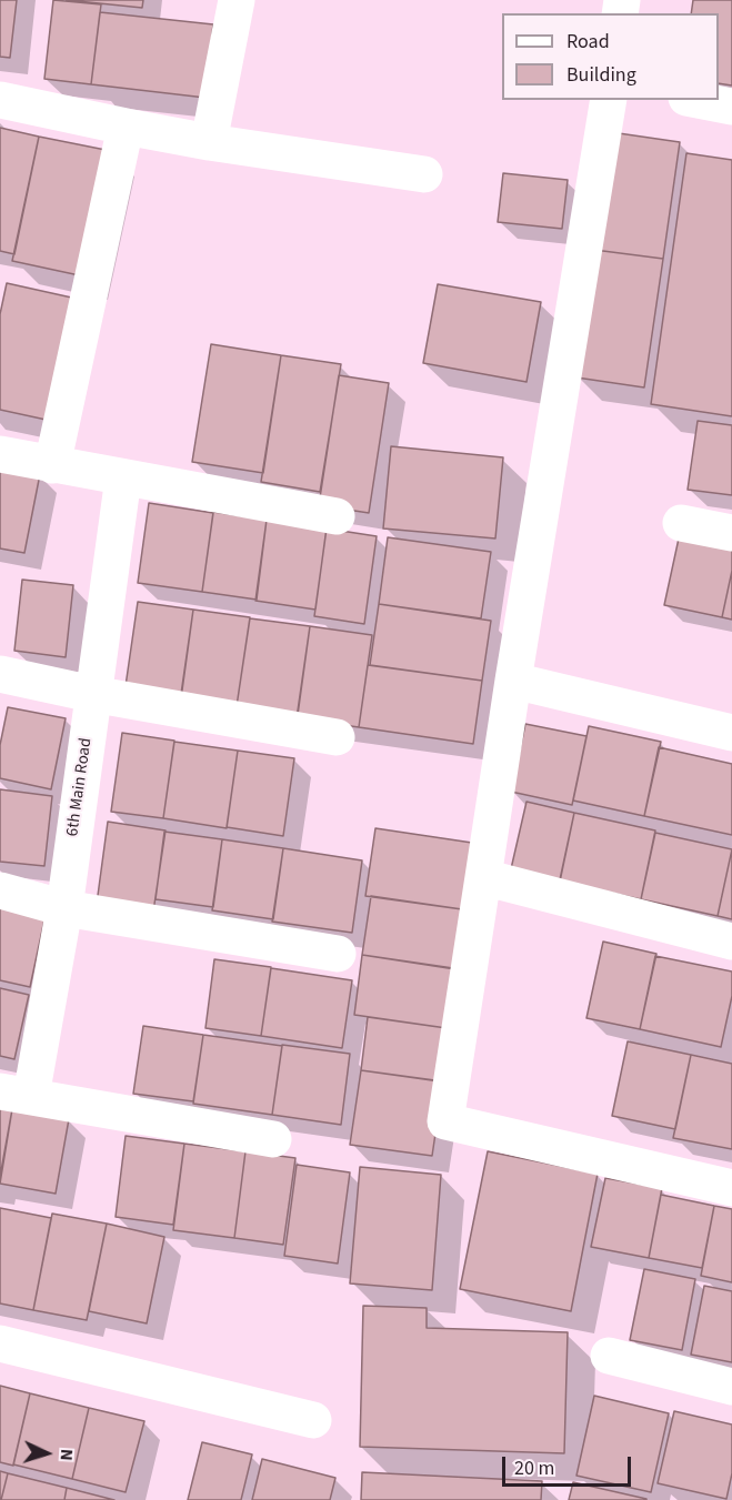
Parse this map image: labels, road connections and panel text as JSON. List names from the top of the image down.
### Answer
{
  "streets": {
    "street": ["6th Main Road"]
  },
  "legend": ["Road", "Building"],
  "scale_bar": "20 m",
  "north": "right"
}
